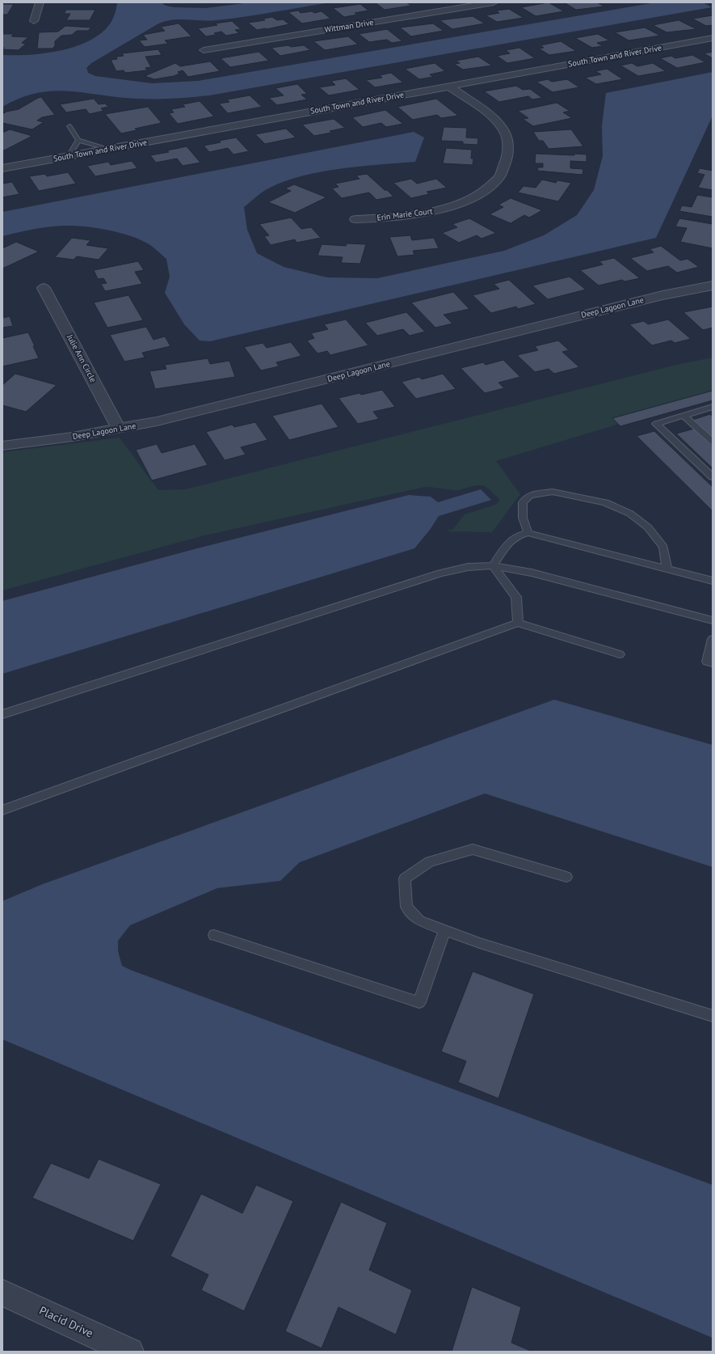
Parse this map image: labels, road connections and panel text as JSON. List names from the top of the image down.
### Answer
{
  "streets": {
    "street": [
      "Wittman Drive",
      "South Town and River Drive",
      "Erin Marie Court",
      "Deep Lagoon Lane",
      "Julie Ann Circle",
      "Placid Drive"
    ]
  },
  "crossings": [
    ["South Town and River Drive", "Erin Marie Court"],
    ["Deep Lagoon Lane", "Julie Ann Circle"]
  ]
}
